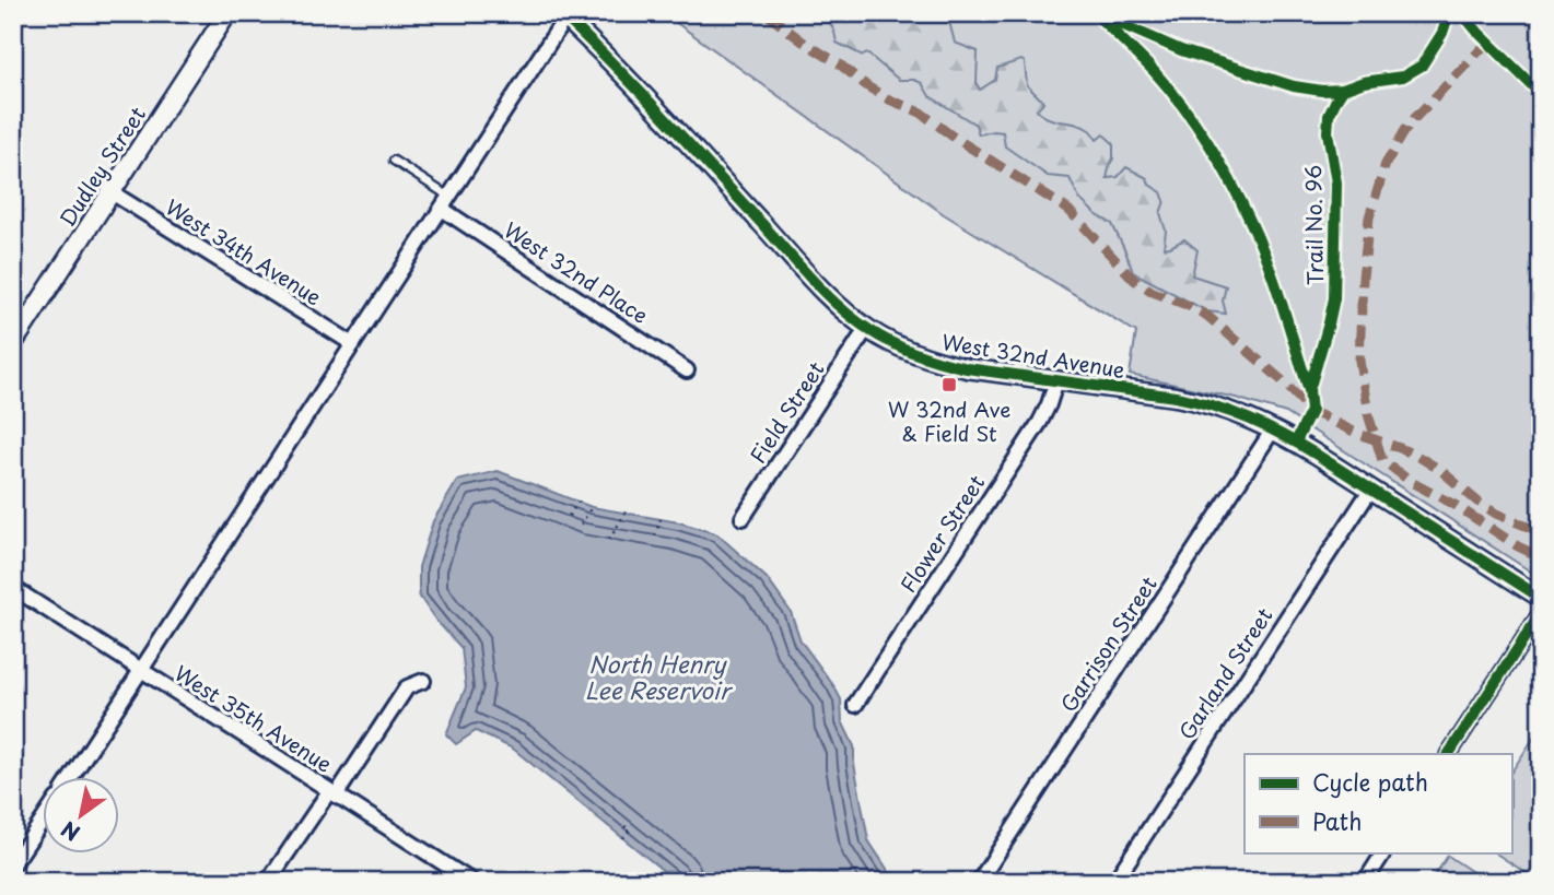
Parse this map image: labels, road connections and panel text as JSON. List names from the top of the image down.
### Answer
{
  "streets": {
    "street": [
      "Dudley Street",
      "West 34th Avenue",
      "West 32nd Place",
      "West 32nd Avenue",
      "Field Street",
      "Flower Street",
      "Garrison Street",
      "Garland Street",
      "West 35th Avenue"
    ],
    "cycle path": ["Trail No. 96"]
  },
  "crossings": [
    ["Dudley Street", "West 34th Avenue"],
    ["West 32nd Avenue", "Field Street"],
    ["West 32nd Avenue", "Flower Street"],
    ["West 32nd Avenue", "Garrison Street"],
    ["West 32nd Avenue", "Garland Street"]
  ],
  "water": ["North Henry Lee Reservoir"],
  "places": {
    "transit": ["W 32nd Ave & Field St"]
  },
  "legend": ["Cycle path", "Path"],
  "north": "bottom left"
}
